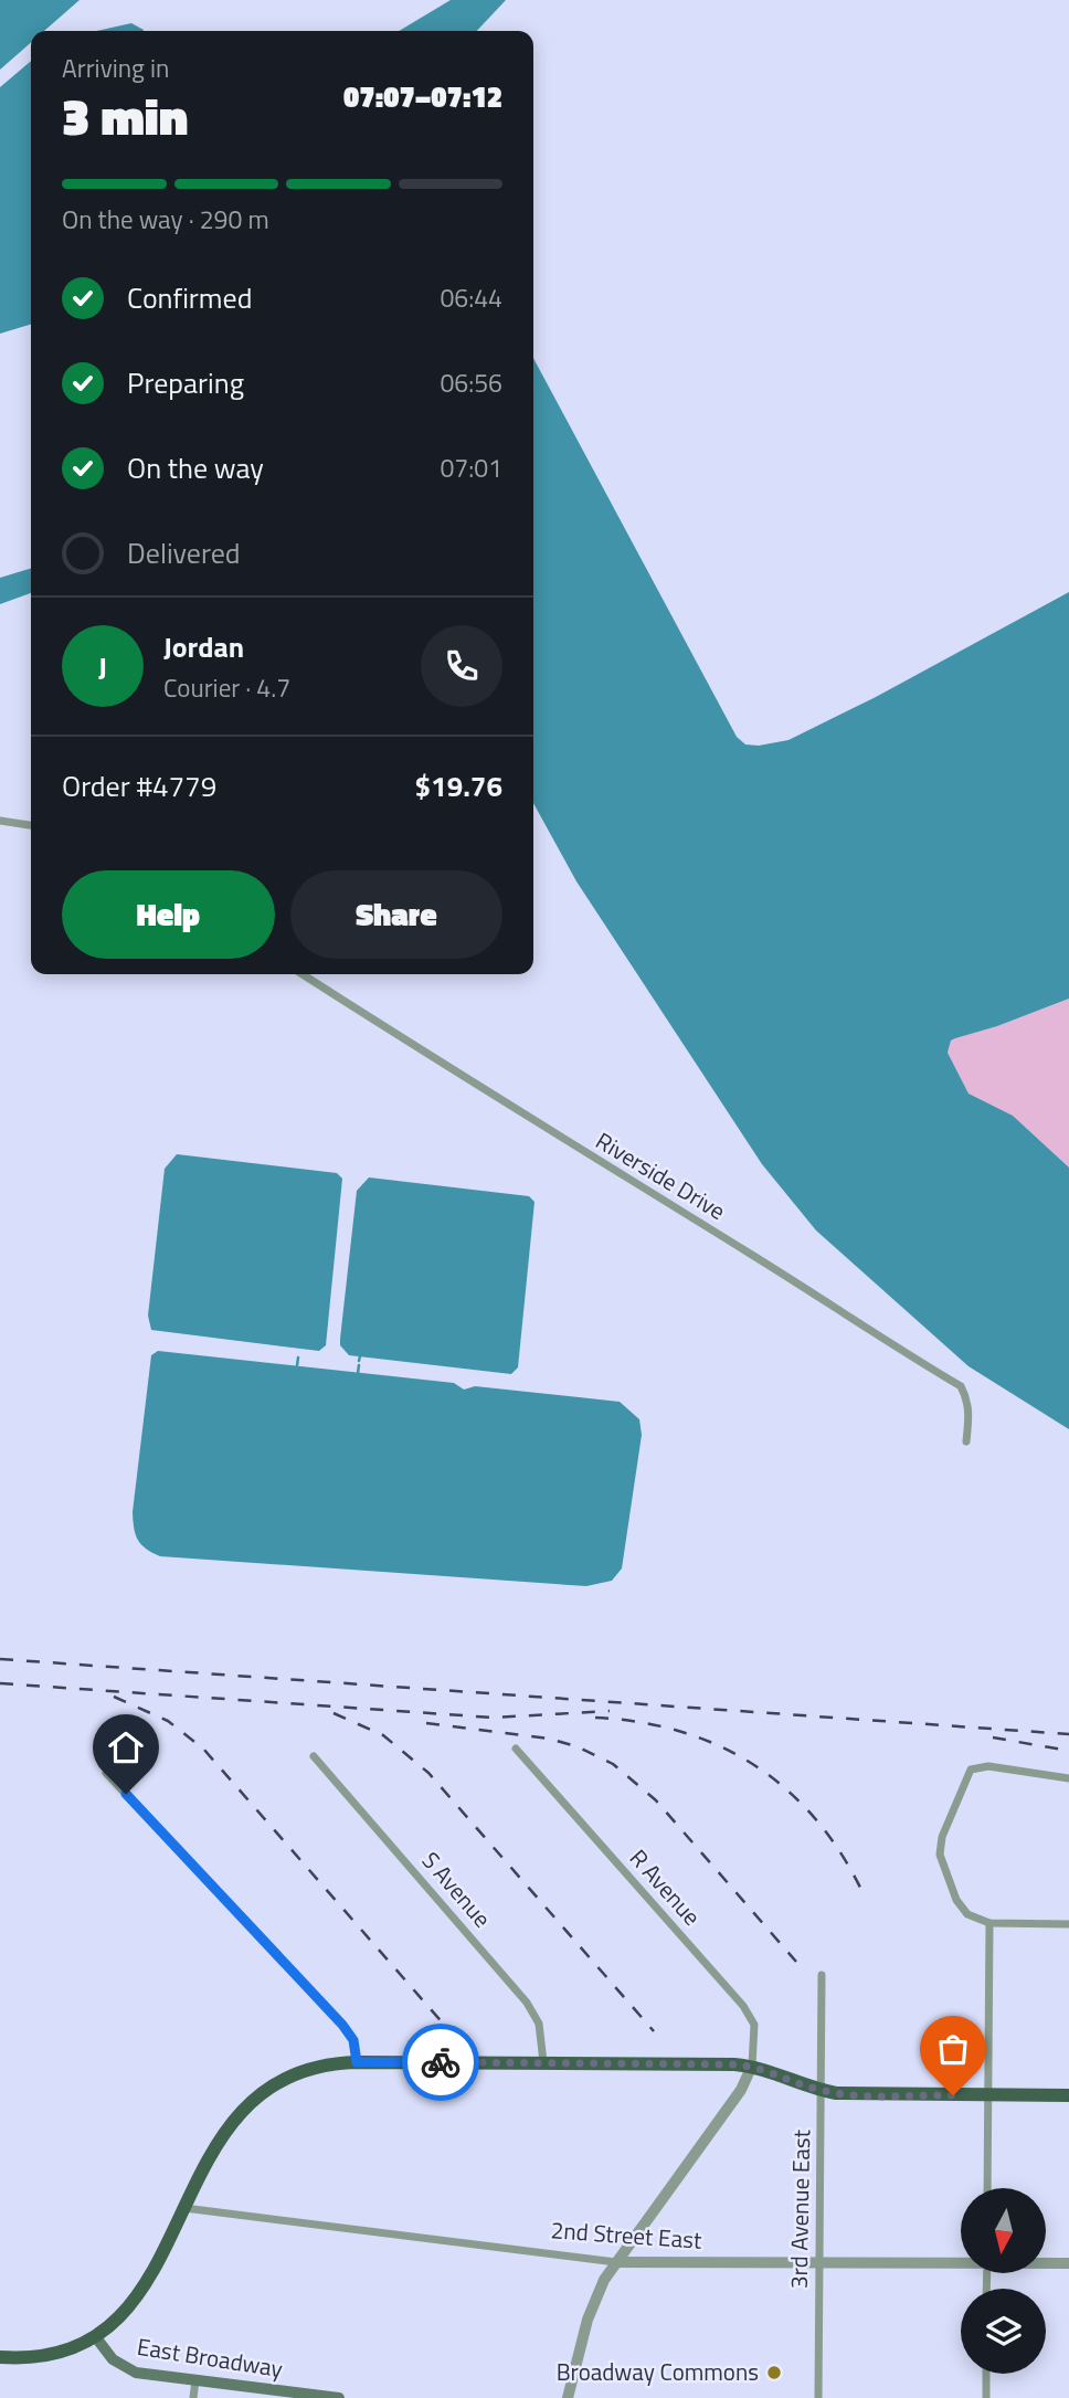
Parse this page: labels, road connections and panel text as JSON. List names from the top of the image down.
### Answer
{
  "streets": {
    "main road": ["East Broadway"],
    "street": [
      "Riverside Drive",
      "R Avenue",
      "S Avenue",
      "3rd Avenue East",
      "2nd Street East"
    ]
  },
  "crossings": [
    ["3rd Avenue East", "2nd Street East"]
  ],
  "places": ["Broadway Commons"],
  "north": "bottom",
  "page": {
    "heading": ["3 min", "Arriving in", "07:07–07:12"],
    "panel": [
      "Jordan",
      "Courier · 4.7",
      "Order #4779",
      "$19.76"
    ],
    "bar": "On the way · 290 m",
    "list": [
      ["Confirmed", "06:44"],
      ["Preparing", "06:56"],
      ["On the way", "07:01"],
      "Delivered"
    ],
    "round": "J",
    "buttons": ["Help", "Share"]
  }
}
